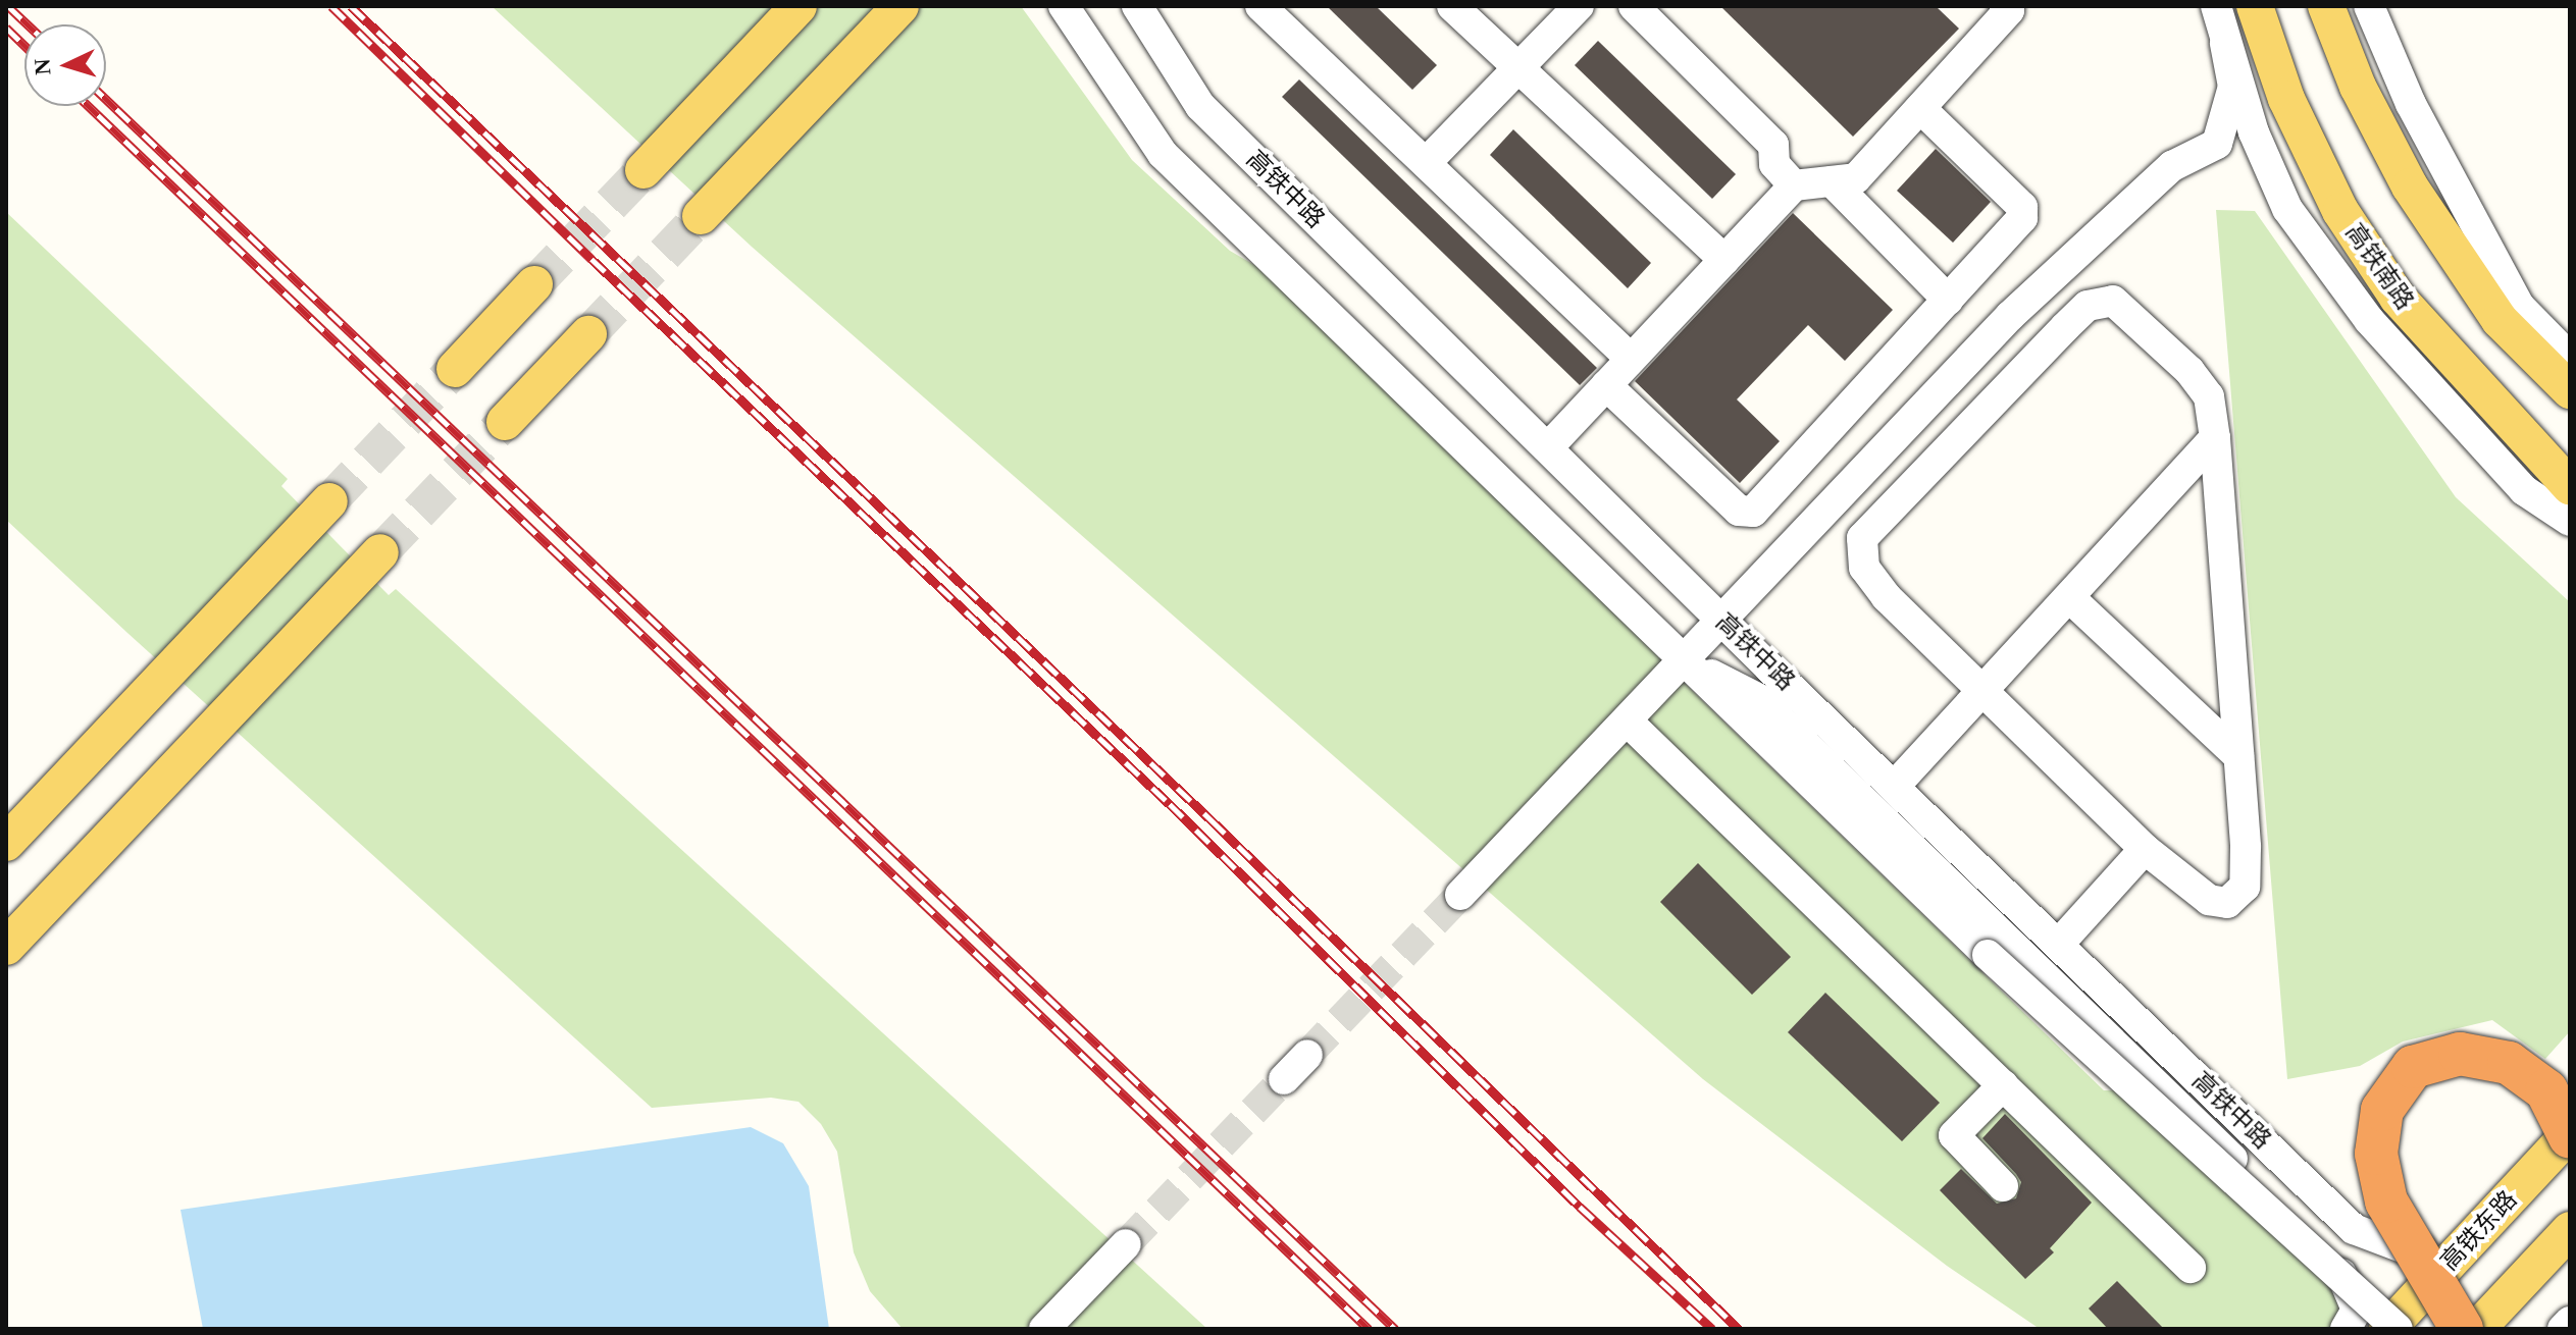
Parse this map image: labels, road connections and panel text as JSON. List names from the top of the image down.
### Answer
{
  "streets": {
    "main road": ["高铁南路", "高铁东路"],
    "street": ["高铁中路"]
  },
  "crossings": [
    ["高铁中路", "高铁东路"]
  ],
  "north": "left"
}
